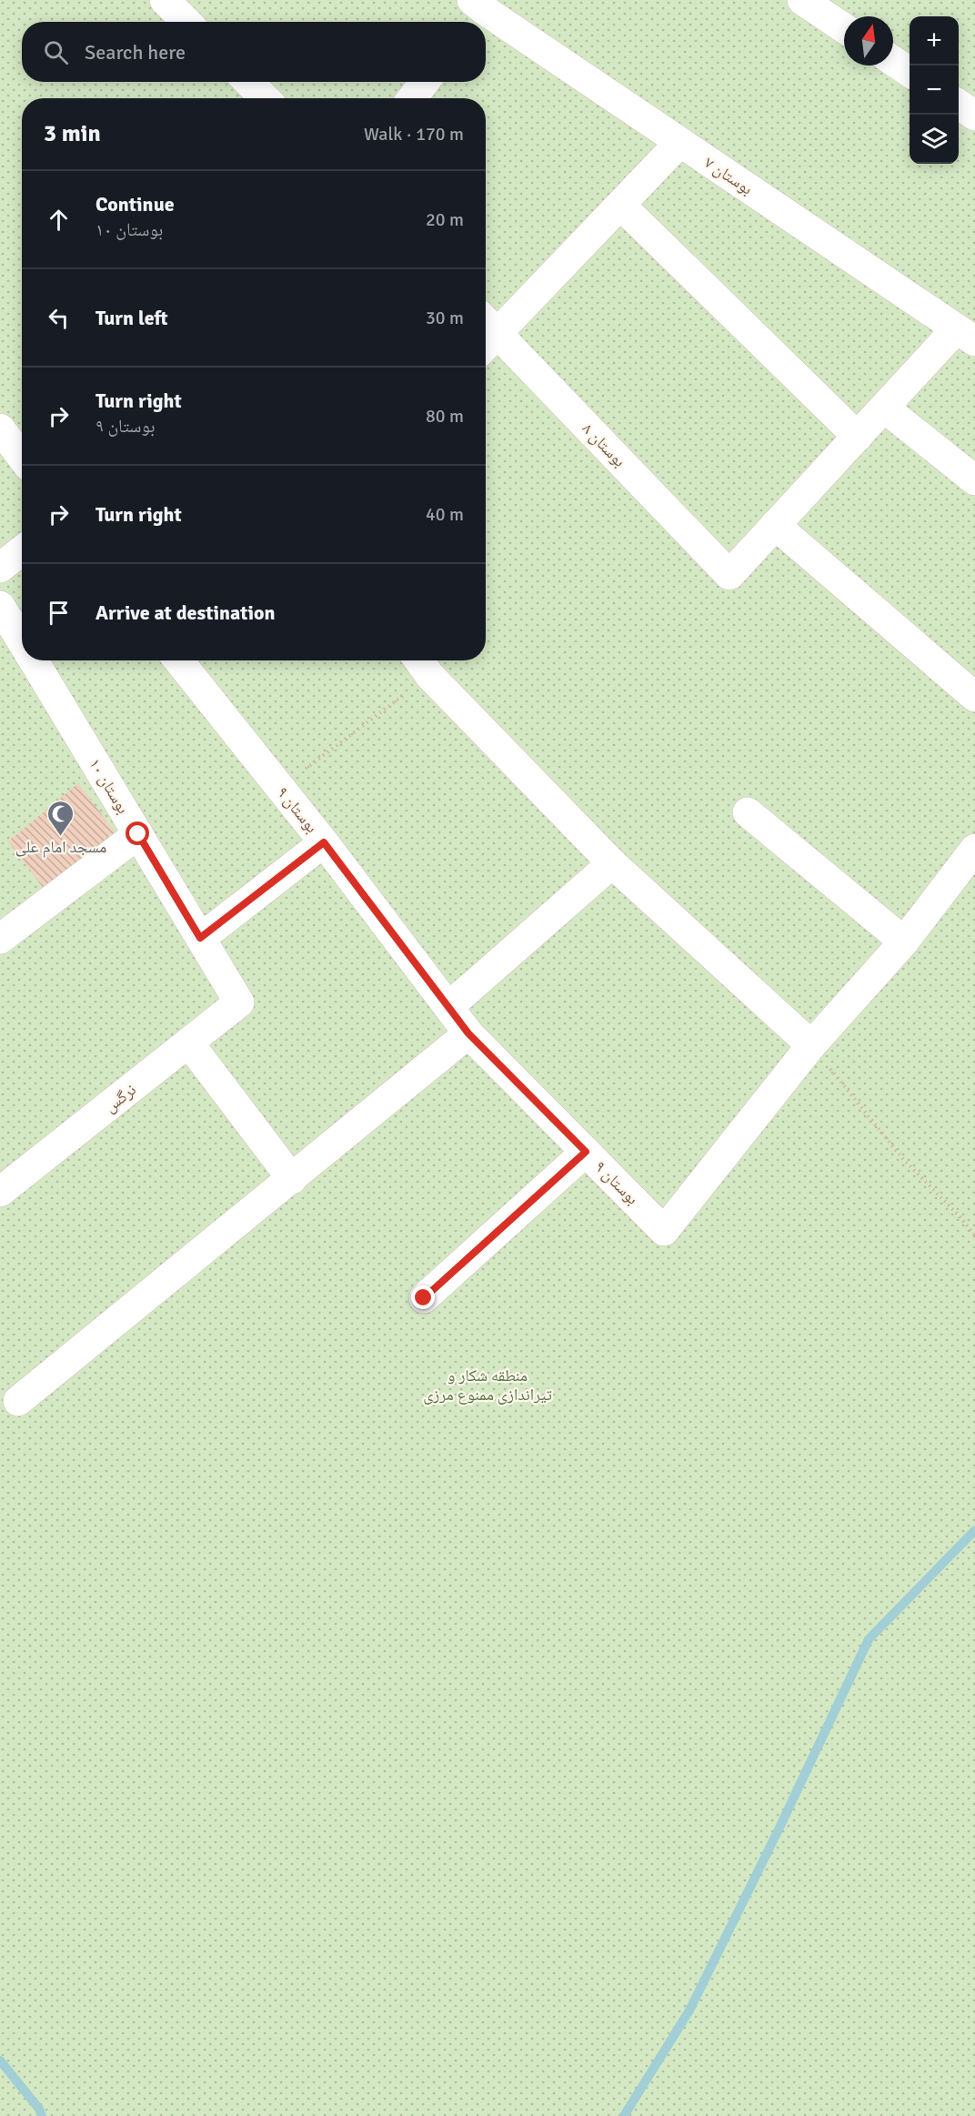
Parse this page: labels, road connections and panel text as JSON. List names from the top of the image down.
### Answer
{
  "streets": {
    "street": [
      "بوستان ۷",
      "بوستان ۸",
      "بوستان ۱۰",
      "بوستان ۹",
      "نرگس"
    ]
  },
  "crossings": [
    ["بوستان ۱۰", "نرگس"]
  ],
  "parks": ["منطقه شکار و تیراندازی ممنوع مرزی"],
  "places": {
    "mosque": ["مسجد امام علی"]
  },
  "north": "top",
  "page": {
    "map_buttons": ["+", "−"],
    "search": "Search here",
    "heading": ["3 min", "Walk · 170 m"],
    "list": [
      ["Continue", "بوستان ۱۰", "20 m"],
      ["Turn left", "30 m"],
      ["Turn right", "بوستان ۹", "80 m"],
      ["Turn right", "40 m"],
      "Arrive at destination"
    ]
  }
}
